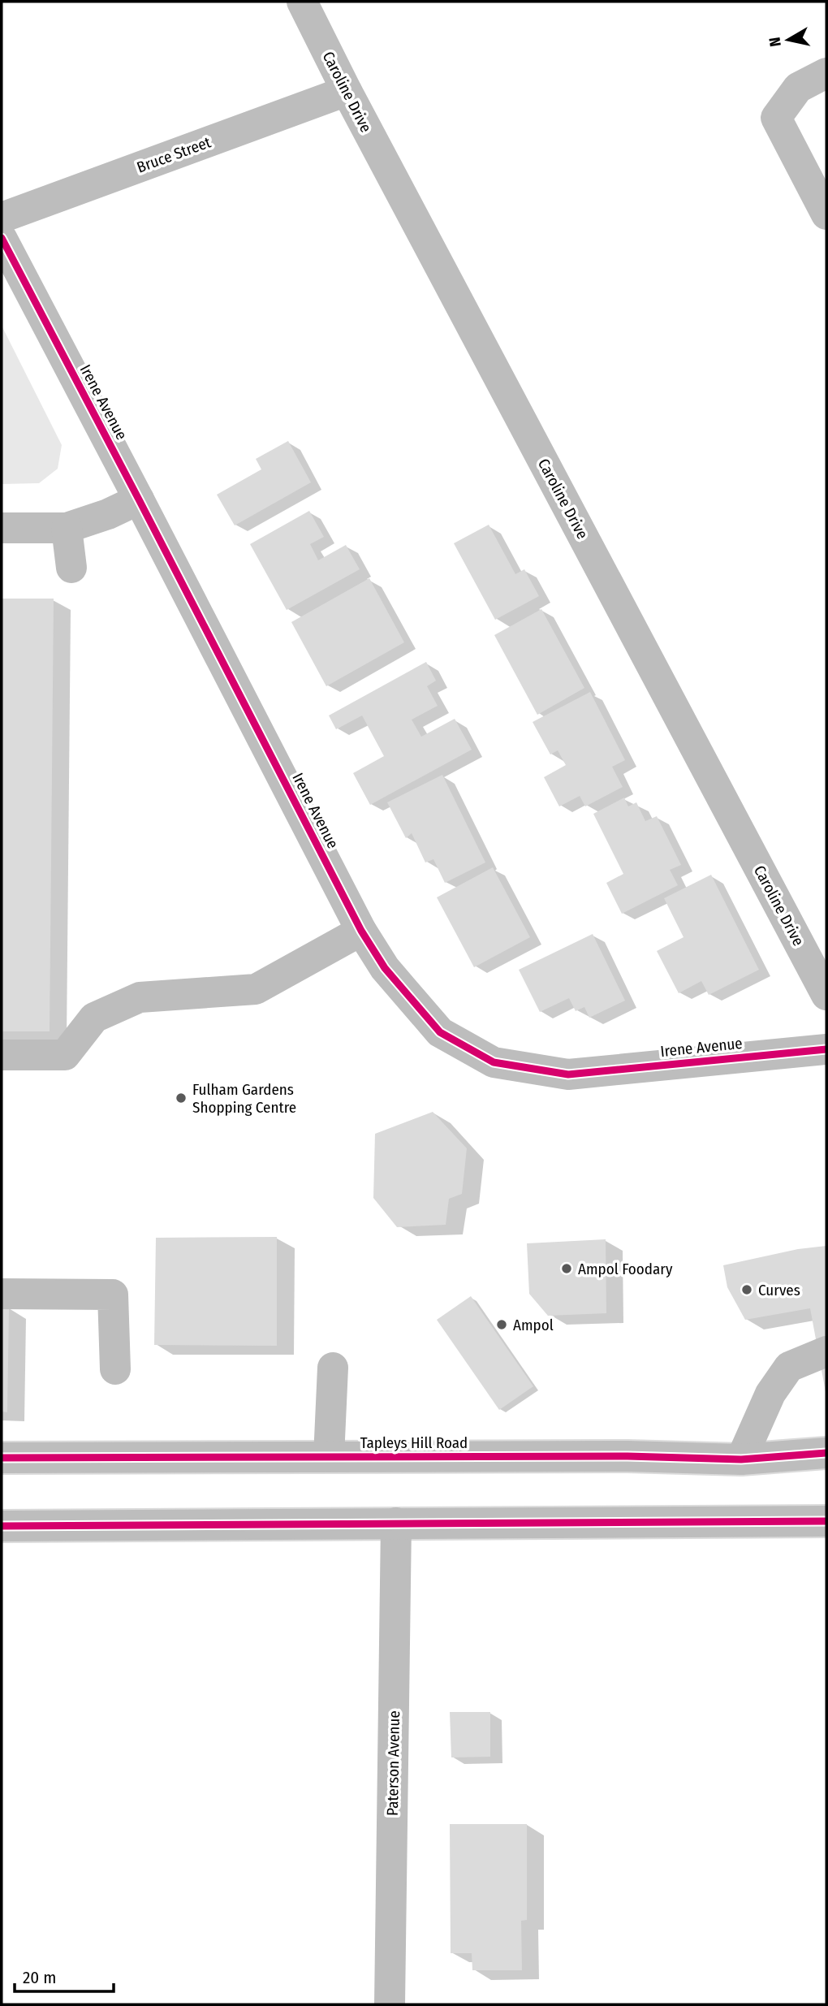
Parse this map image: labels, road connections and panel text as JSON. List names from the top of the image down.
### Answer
{
  "streets": {
    "street": [
      "Caroline Drive",
      "Bruce Street",
      "Irene Avenue",
      "Tapleys Hill Road",
      "Paterson Avenue"
    ]
  },
  "crossings": [
    ["Caroline Drive", "Bruce Street"]
  ],
  "places": [
    "Fulham Gardens Shopping Centre",
    "Ampol Foodary",
    "Curves",
    "Ampol"
  ],
  "scale_bar": "20 m",
  "north": "left"
}
